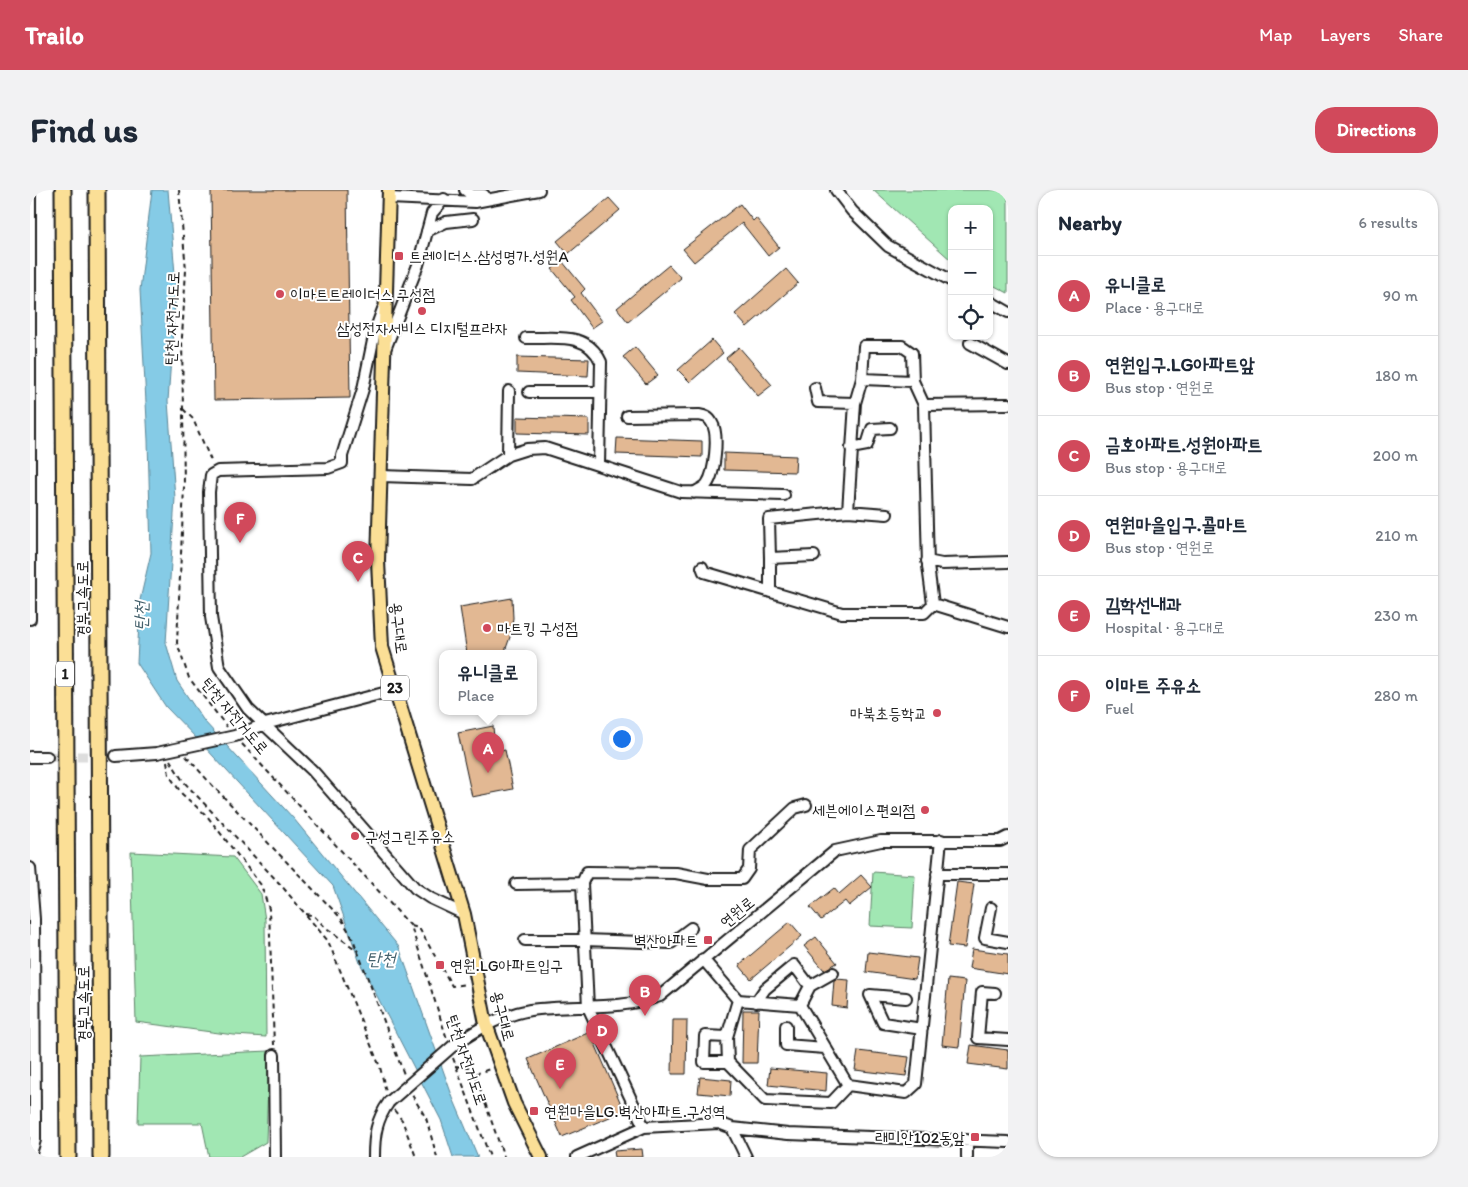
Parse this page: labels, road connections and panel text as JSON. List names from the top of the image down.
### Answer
{
  "streets": {
    "highway": ["경부고속도로", "1"],
    "main road": ["용구대로", "23"],
    "street": ["연원로"],
    "path": ["탄천 자전거도로"]
  },
  "crossings": [
    ["탄천 자전거도로", "연원로"],
    ["용구대로", "연원로"]
  ],
  "water": ["탄천"],
  "places": {
    "transit": [
      "트레이더스.삼성명가.성원A",
      "벽산아파트",
      "연원.LG아파트입구",
      "연원마을LG.벽산아파트.구성역",
      "래미안102동앞"
    ],
    "other": [
      "이마트트레이더스 구성점",
      "삼성전자서비스 디지털프라자",
      "마트킹 구성점",
      "마북초등학교",
      "세븐에이스편의점",
      "구성그린주유소"
    ]
  },
  "page": {
    "header": "Trailo",
    "nav": ["Map", "Layers", "Share"],
    "buttons": "Directions",
    "title": "Find us",
    "heading": ["Nearby", "6 results"],
    "map_buttons": ["+", "−"],
    "list": [
      {
        "mark": "A",
        "name": "유니클로",
        "note": "Place · 용구대로",
        "value": "90 m"
      },
      {
        "mark": "B",
        "name": "연원입구.LG아파트앞",
        "note": "Bus stop · 연원로",
        "value": "180 m"
      },
      {
        "mark": "C",
        "name": "금호아파트.성원아파트",
        "note": "Bus stop · 용구대로",
        "value": "200 m"
      },
      {
        "mark": "D",
        "name": "연원마을입구.콜마트",
        "note": "Bus stop · 연원로",
        "value": "210 m"
      },
      {
        "mark": "E",
        "name": "김학선내과",
        "note": "Hospital · 용구대로",
        "value": "230 m"
      },
      {
        "mark": "F",
        "name": "이마트 주유소",
        "note": "Fuel",
        "value": "280 m"
      }
    ],
    "pins": [
      "F",
      "C",
      "A",
      "B",
      "D",
      "E"
    ],
    "popup": ["유니클로", "Place"]
  }
}
